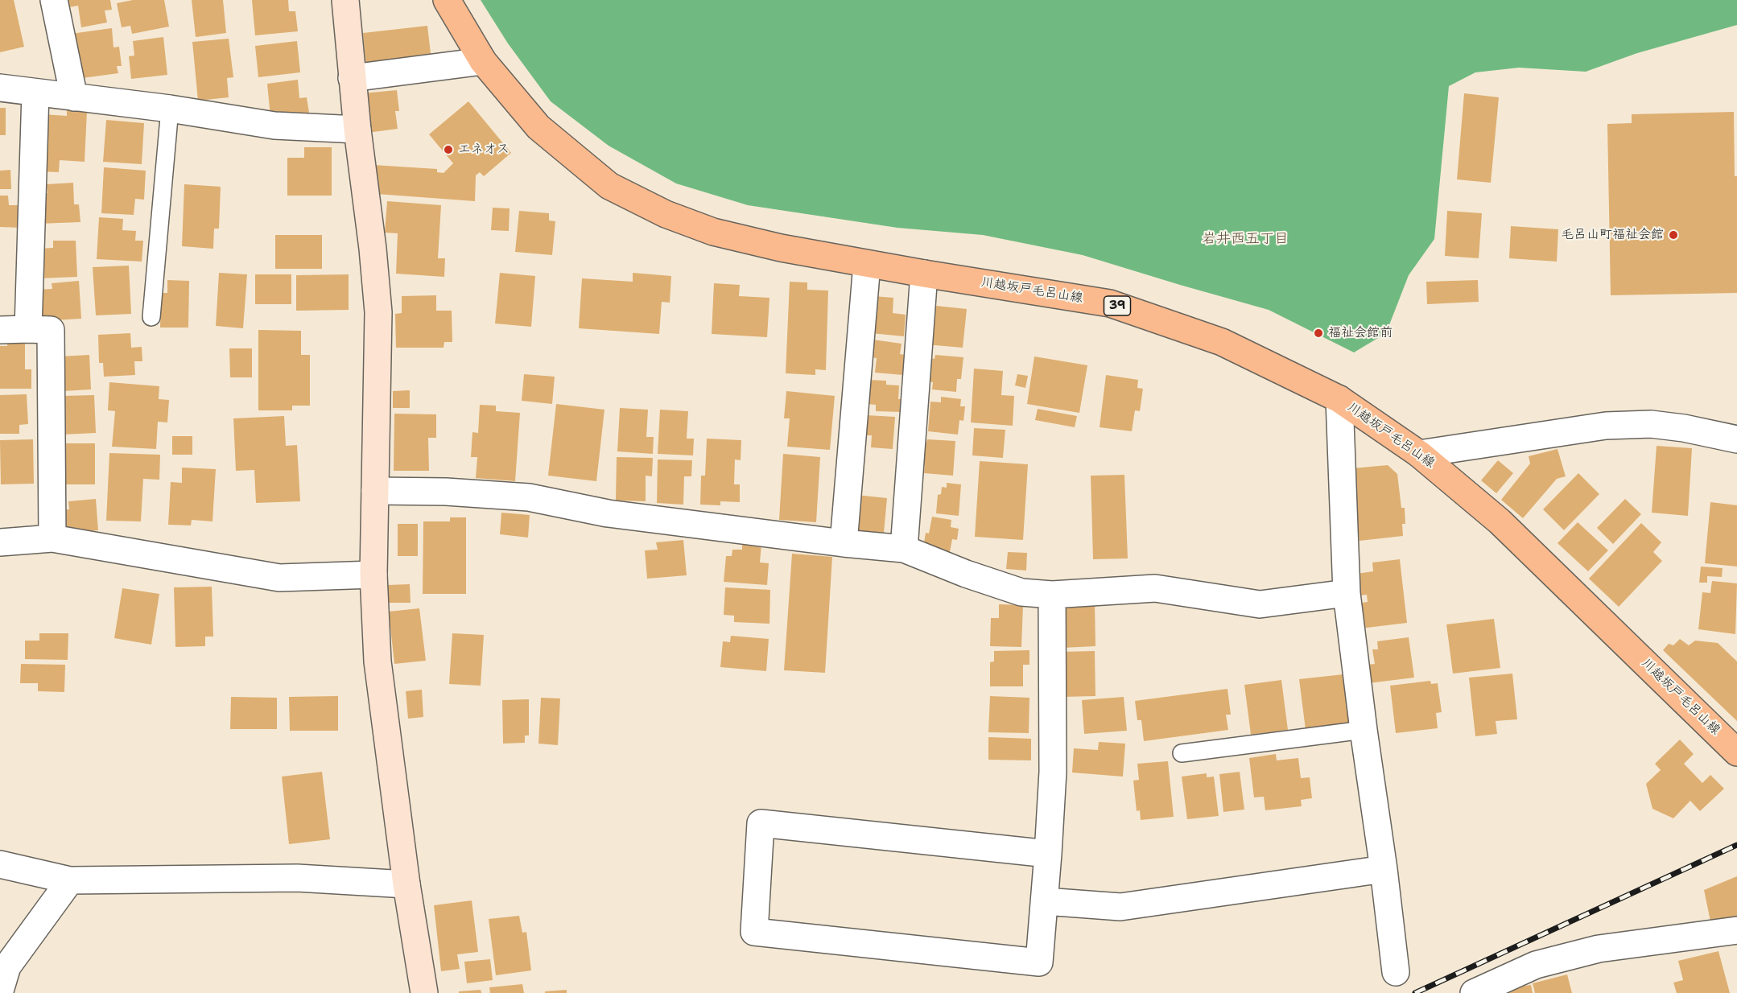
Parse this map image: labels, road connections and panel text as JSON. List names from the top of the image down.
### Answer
{
  "streets": {
    "main road": ["川越坂戸毛呂山線", "39"]
  },
  "districts": ["岩井西五丁目"],
  "places": ["エネオス", "毛呂山町福祉会館", "福祉会館前"]
}
